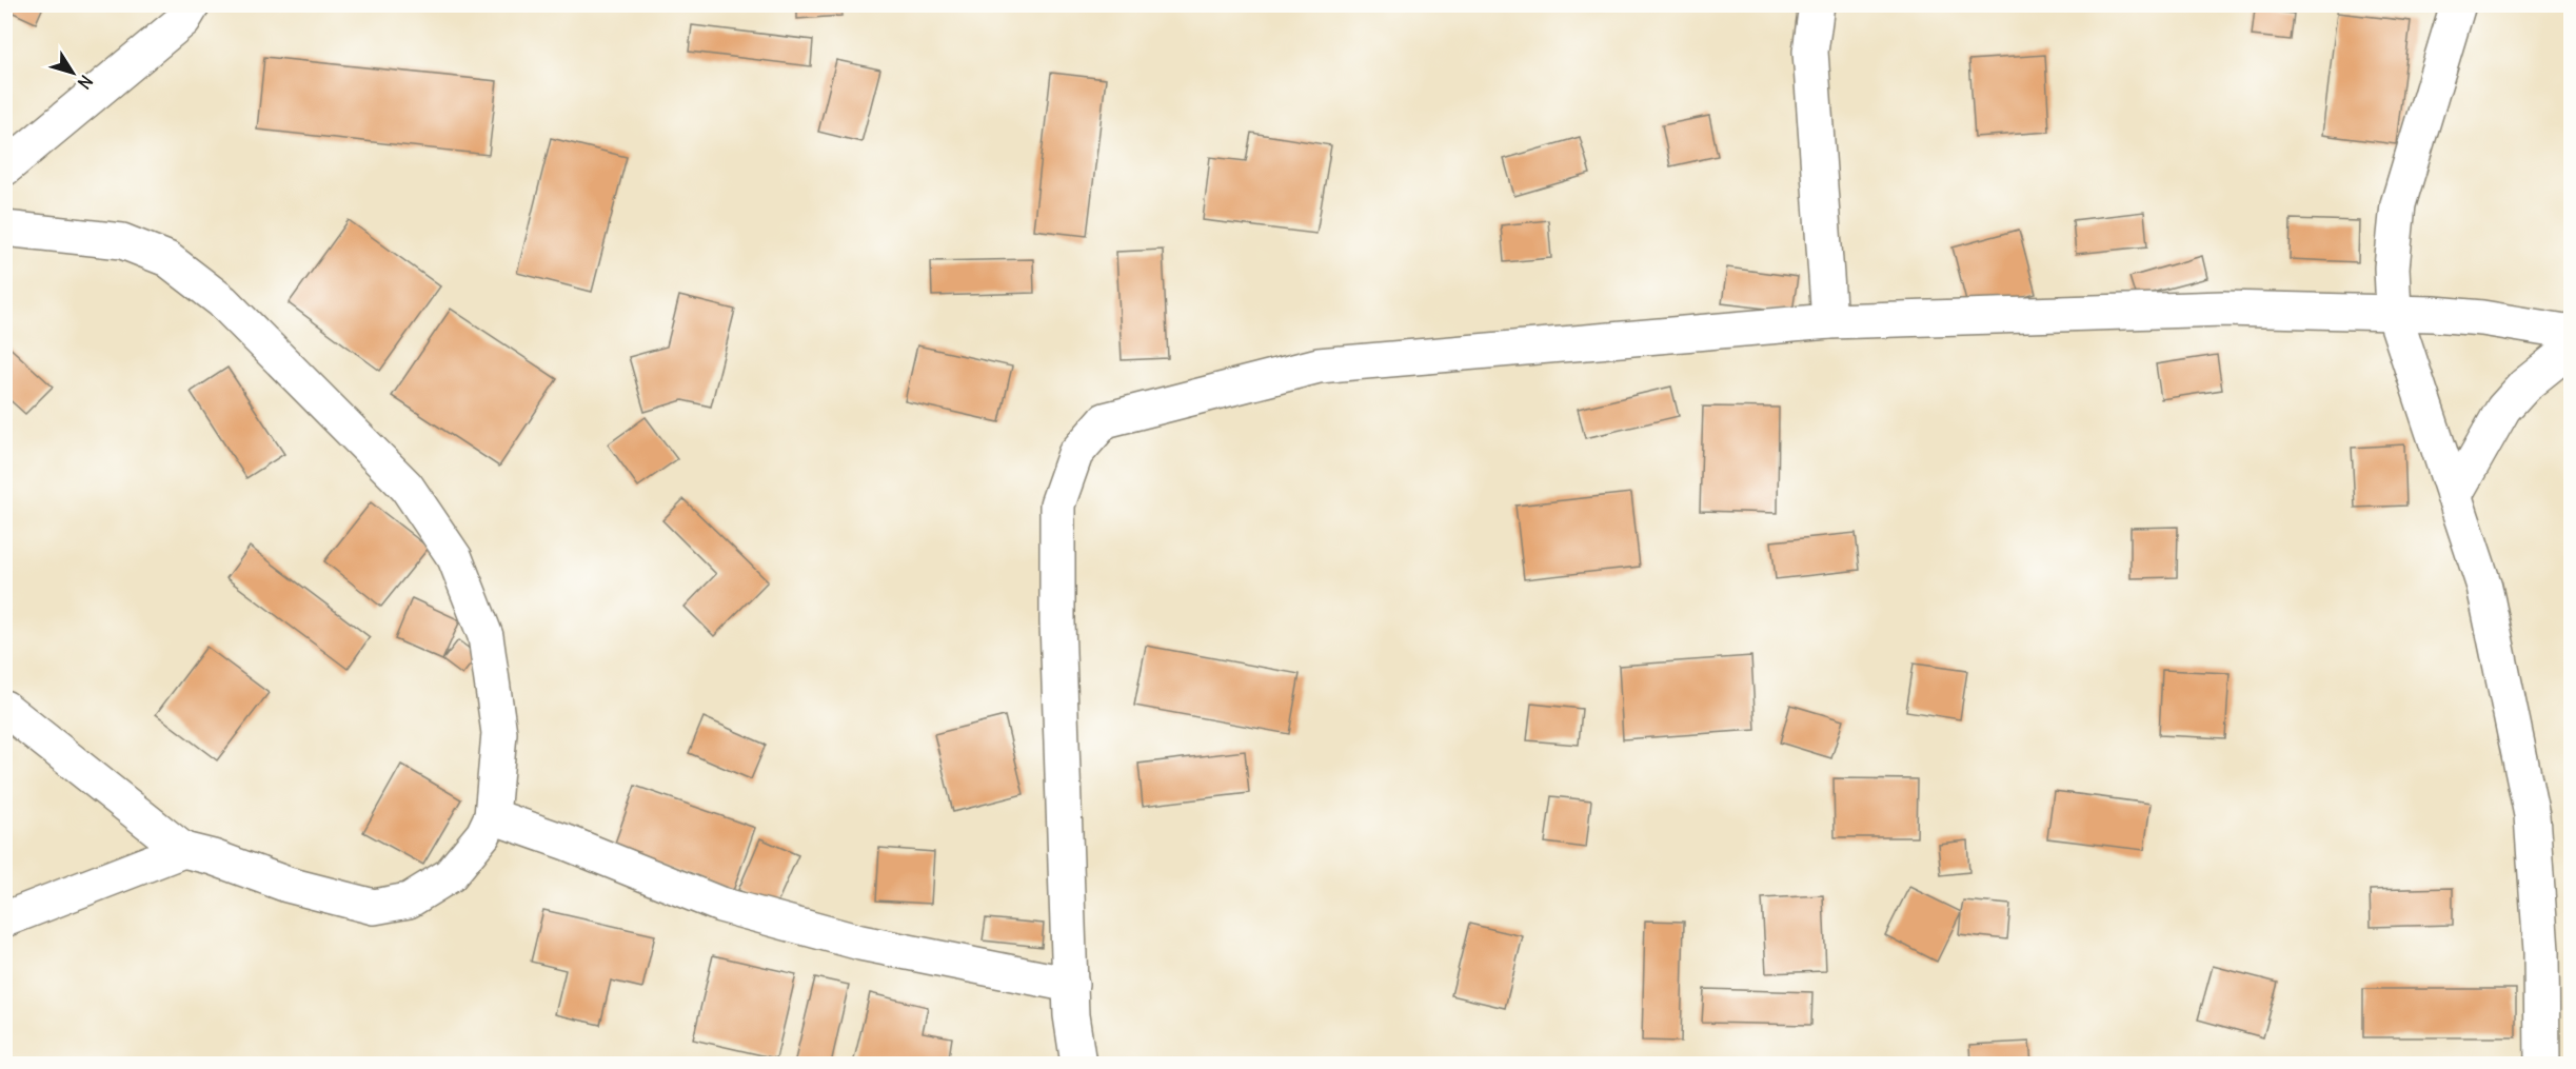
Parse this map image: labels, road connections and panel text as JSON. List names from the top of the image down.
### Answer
{
  "north": "bottom right"
}
